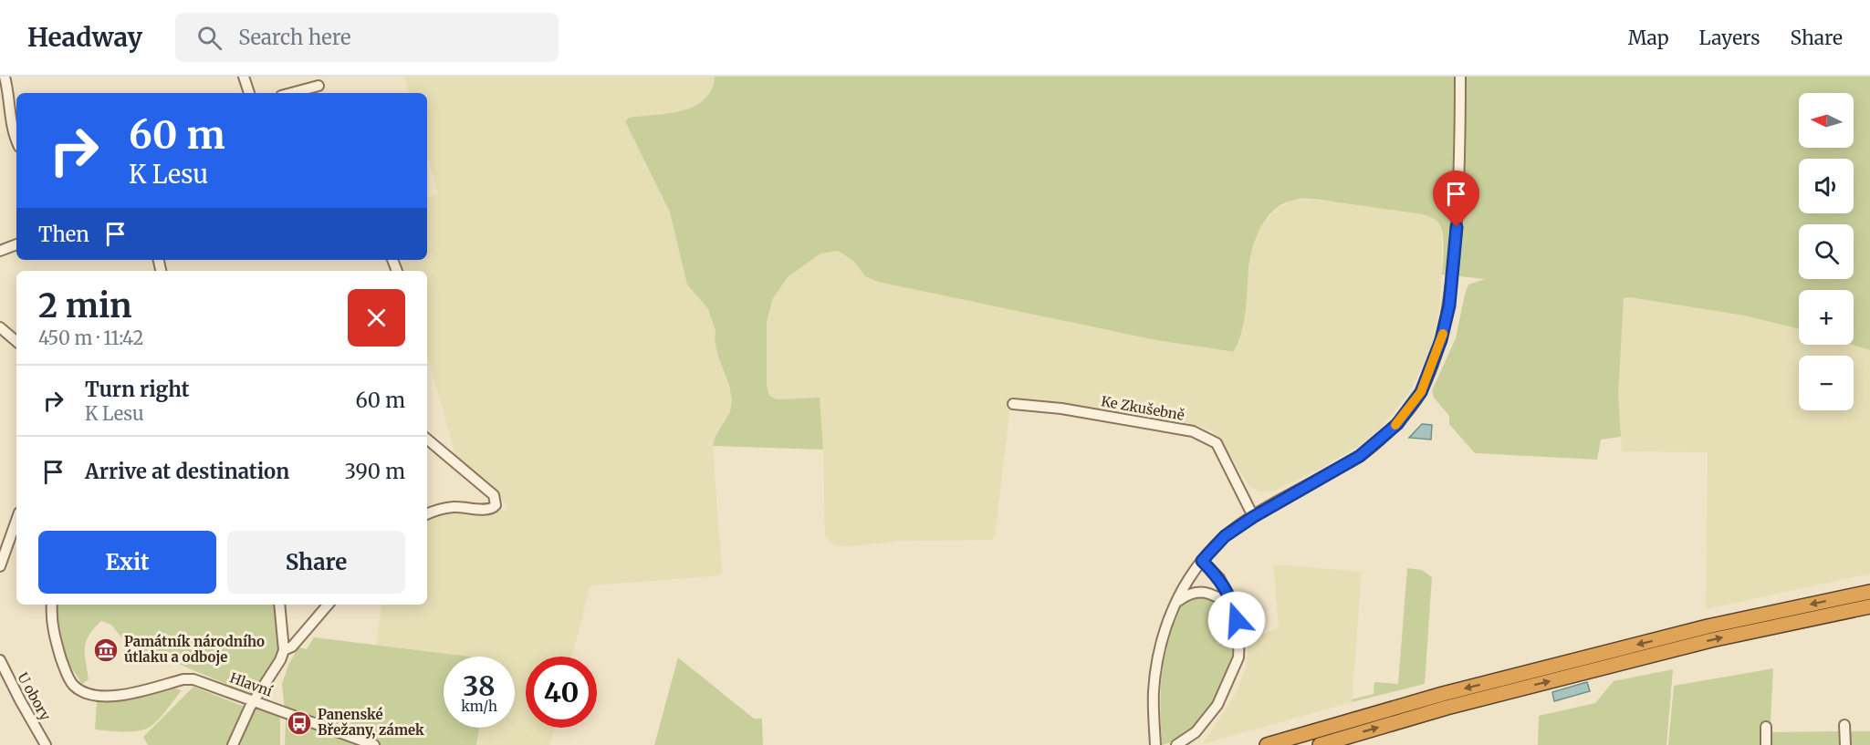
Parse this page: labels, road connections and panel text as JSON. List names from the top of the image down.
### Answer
{
  "streets": {
    "street": ["Ke Zkušebně", "Hlavní", "U obory"]
  },
  "places": {
    "museum": ["Památník národního útlaku a odboje"],
    "bus stop": ["Panenské Břežany, zámek"]
  },
  "north": "left",
  "page": {
    "header": "Headway",
    "search": "Search here",
    "nav": ["Map", "Layers", "Share"],
    "map_buttons": ["+", "−"],
    "turn": ["60 m", "K Lesu"],
    "then": "Then",
    "heading": ["2 min", "450 m · 11:42"],
    "list": [
      {
        "name": "Turn right",
        "note": "K Lesu",
        "value": "60 m"
      },
      {
        "name": "Arrive at destination",
        "value": "390 m"
      }
    ],
    "buttons": ["Exit", "Share"],
    "speed": "38 km/h",
    "limit": "40"
  }
}
